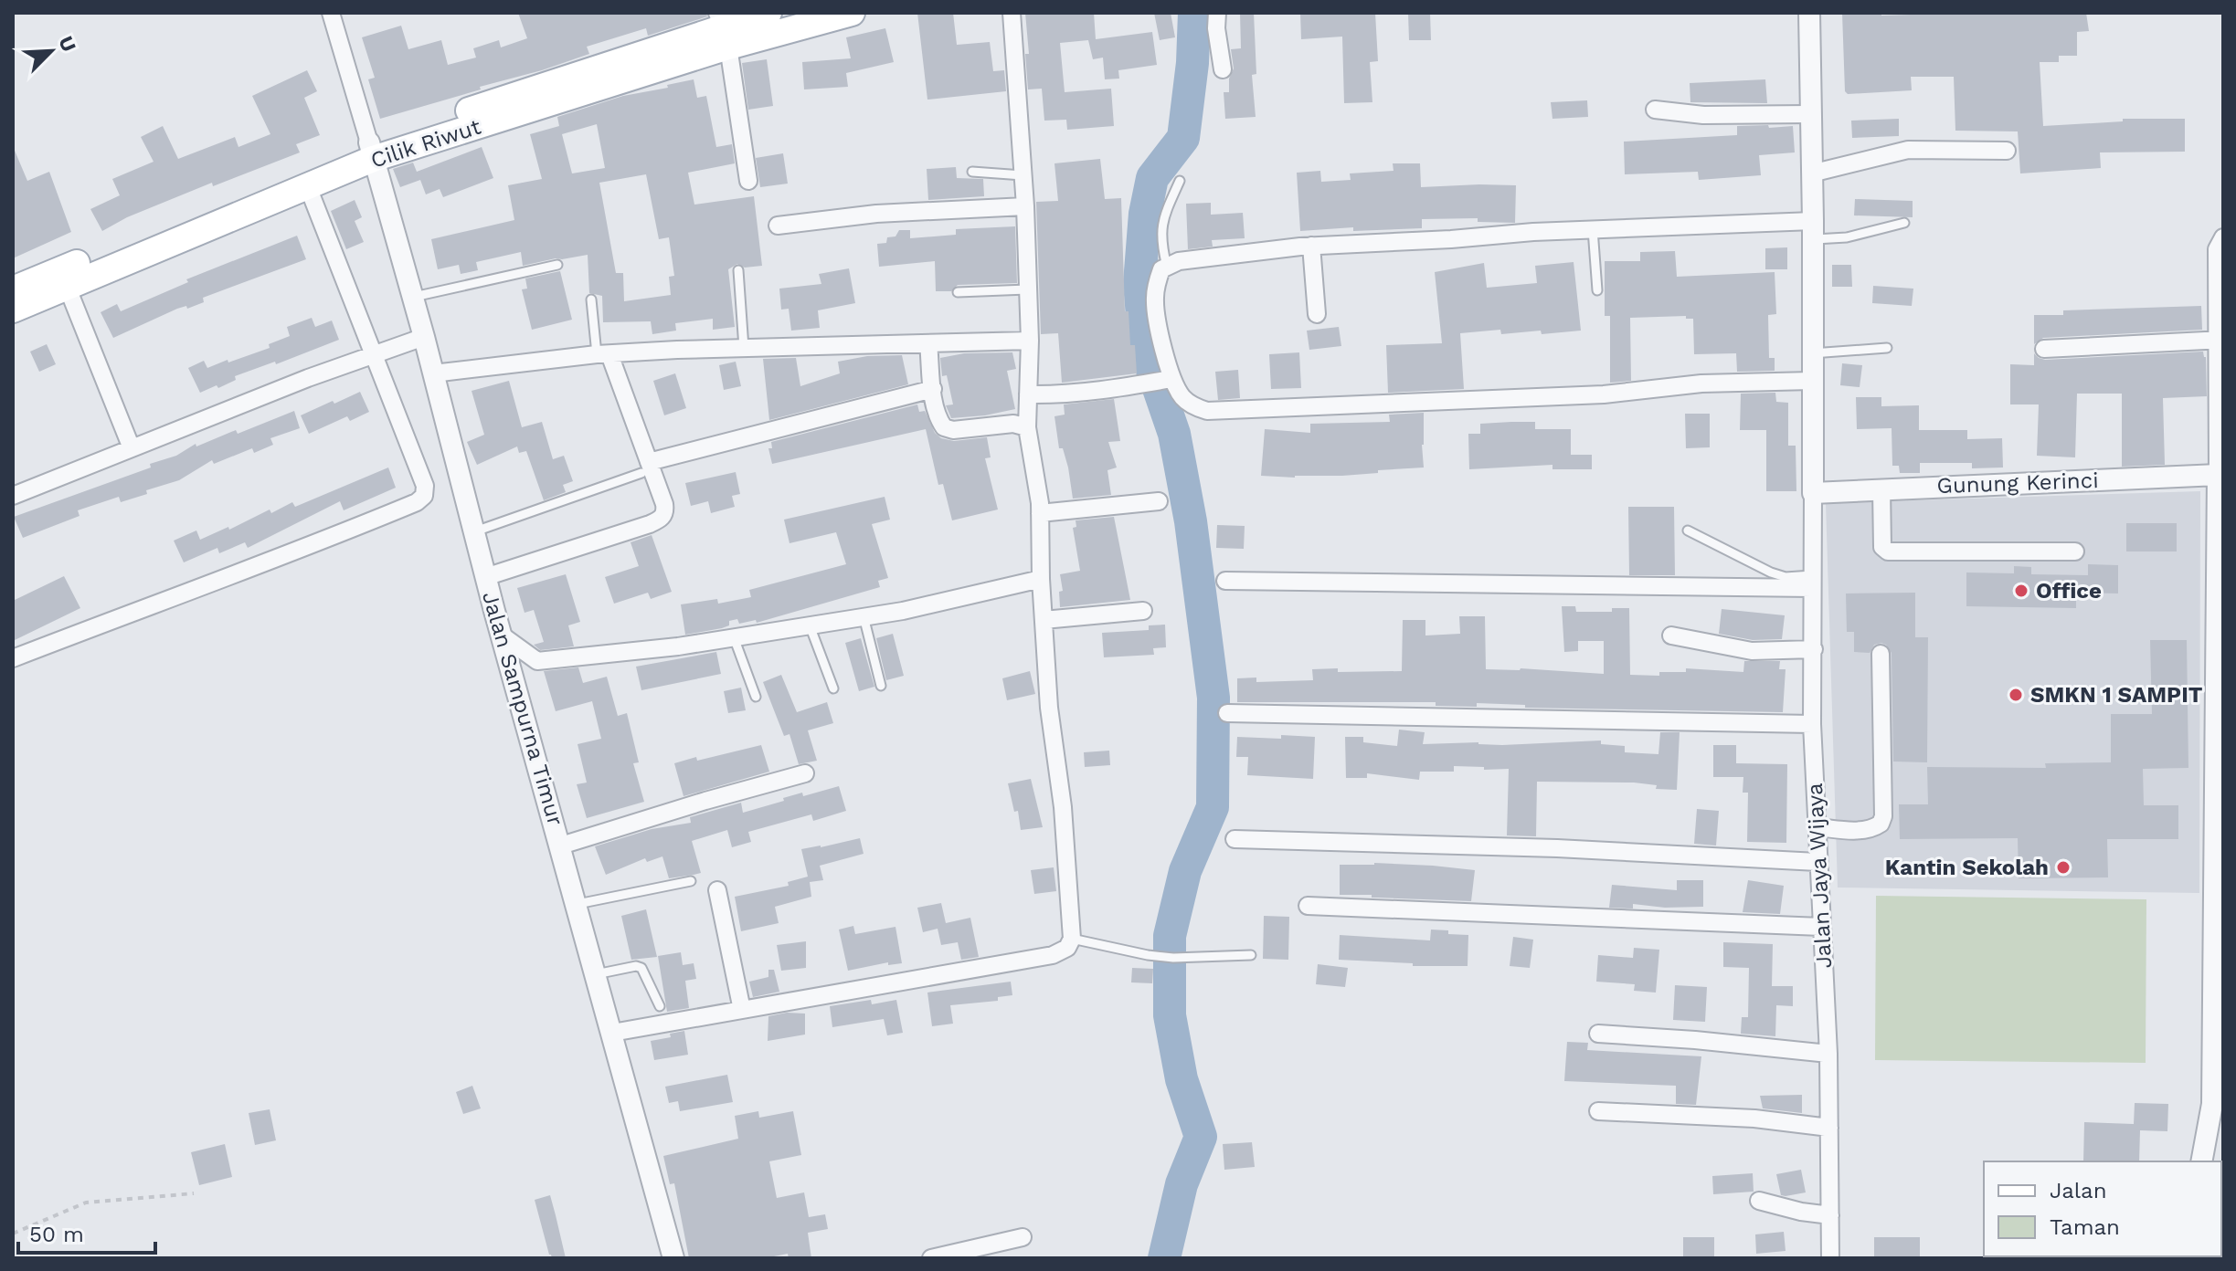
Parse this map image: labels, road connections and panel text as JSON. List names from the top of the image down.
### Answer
{
  "streets": {
    "main road": ["Cilik Riwut"],
    "street": ["Gunung Kerinci", "Jalan Sampurna Timur", "Jalan Jaya Wijaya"]
  },
  "crossings": [
    ["Cilik Riwut", "Jalan Sampurna Timur"],
    ["Gunung Kerinci", "Jalan Jaya Wijaya"]
  ],
  "places": ["Office", "SMKN 1 SAMPIT", "Kantin Sekolah"],
  "legend": ["Jalan", "Taman"],
  "scale_bar": "50 m",
  "north": "top right"
}
